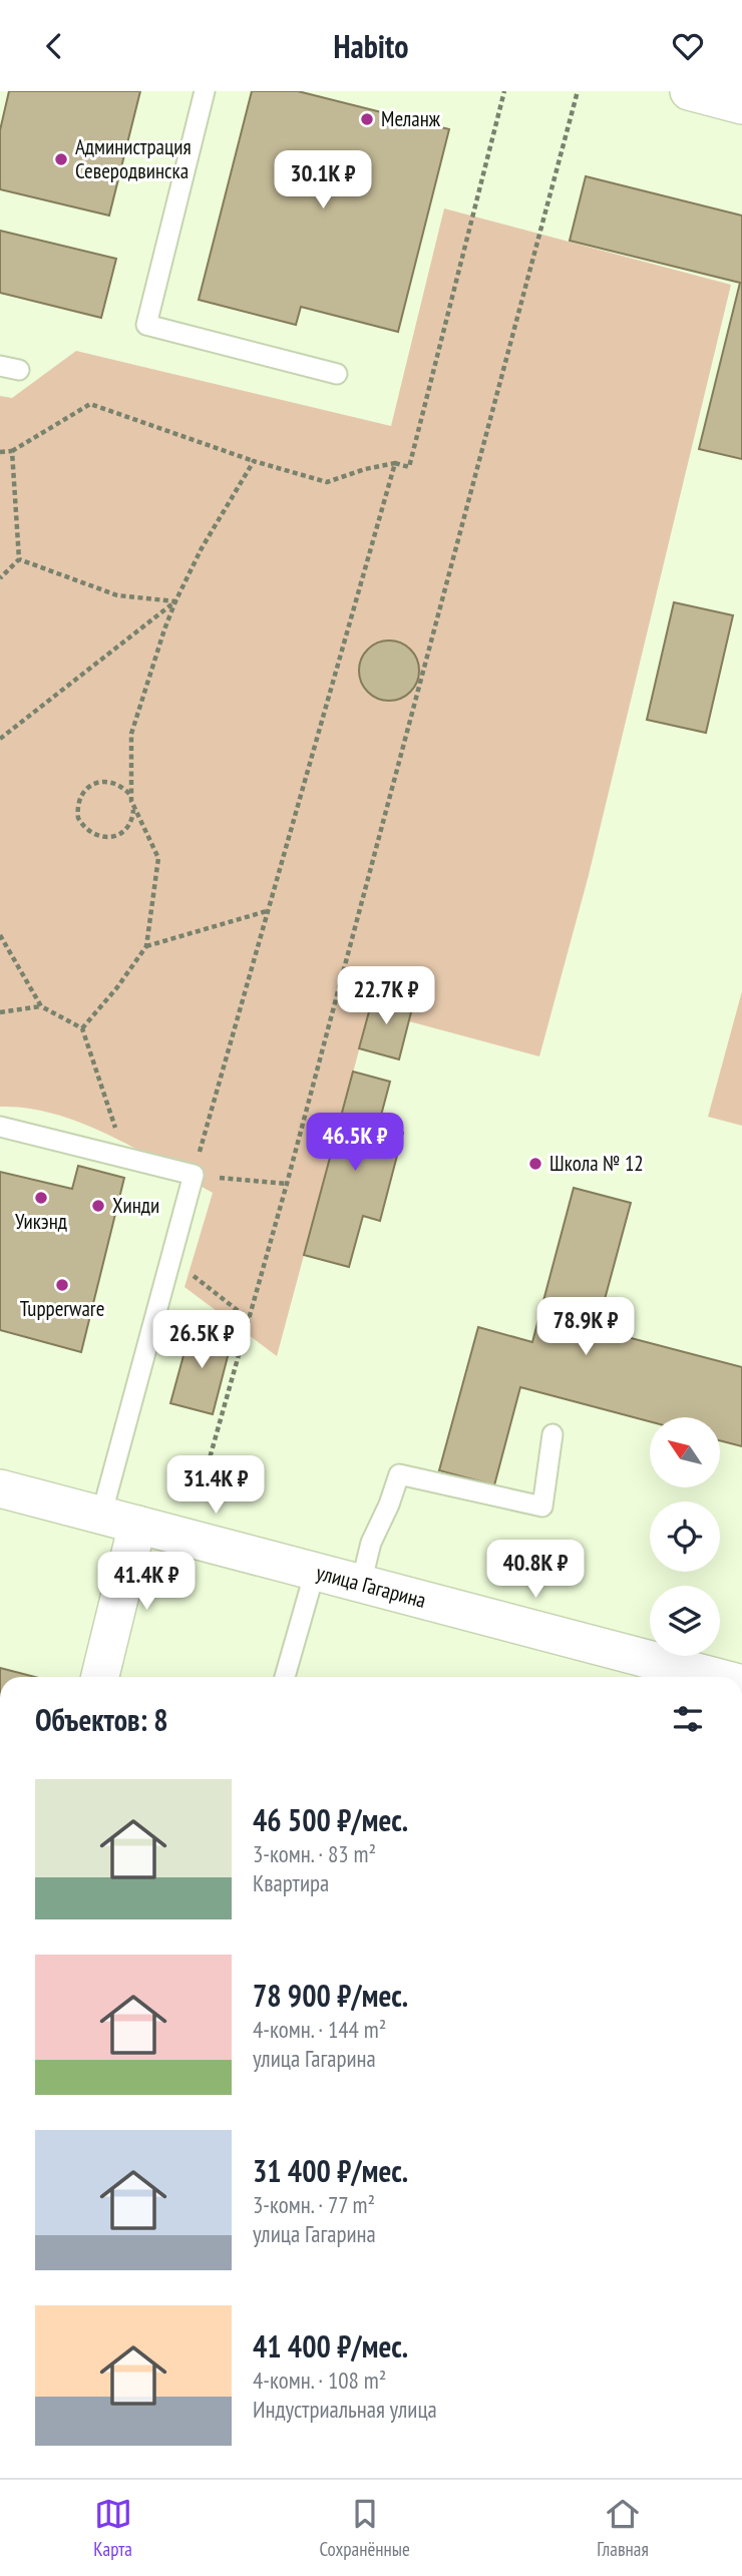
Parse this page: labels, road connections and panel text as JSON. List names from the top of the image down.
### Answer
{
  "streets": {
    "street": ["улица Гагарина"]
  },
  "places": [
    "Меланж",
    "Администрация Северодвинска",
    "Школа № 12",
    "Уикэнд",
    "Хинди",
    "Tupperware"
  ],
  "north": "top left",
  "page": {
    "header": "Habito",
    "price": [
      "30.1K ₽",
      "22.7K ₽",
      "46.5K ₽",
      "78.9K ₽",
      "26.5K ₽",
      "31.4K ₽",
      "40.8K ₽",
      "41.4K ₽"
    ],
    "heading": "Объектов: 8",
    "list": [
      {
        "name": "46 500 ₽/мес.",
        "note": "3-комн. · 83 m² · Квартира"
      },
      {
        "name": "78 900 ₽/мес.",
        "note": "4-комн. · 144 m² · улица Гагарина"
      },
      {
        "name": "31 400 ₽/мес.",
        "note": "3-комн. · 77 m² · улица Гагарина"
      },
      {
        "name": "41 400 ₽/мес.",
        "note": "4-комн. · 108 m² · Индустриальная улица"
      }
    ],
    "tabs": ["Карта", "Сохранённые", "Главная"]
  }
}
